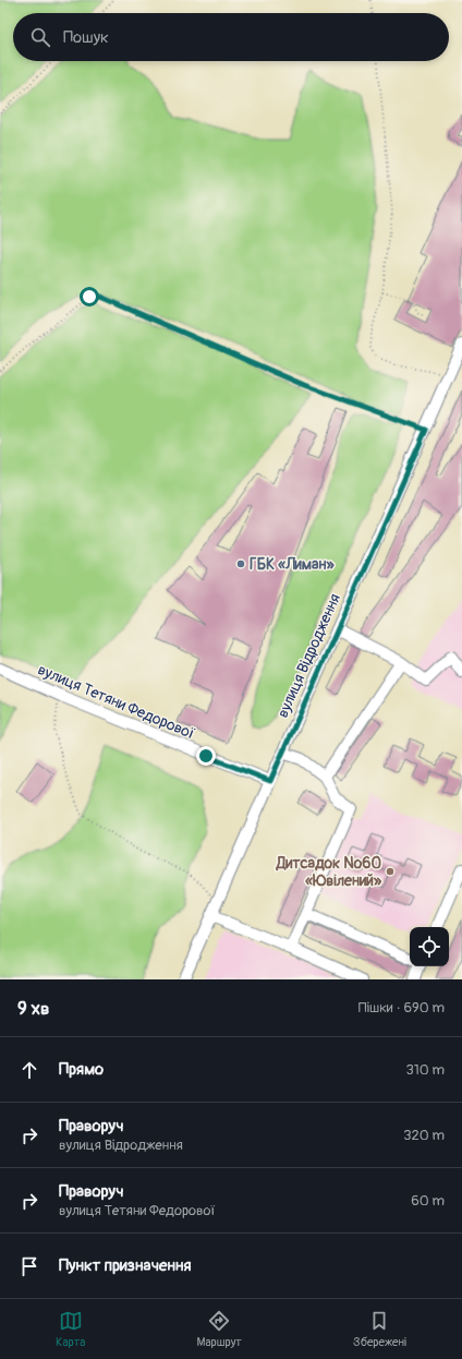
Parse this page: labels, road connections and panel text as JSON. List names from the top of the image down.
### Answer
{
  "streets": {
    "street": ["вулиця Відродження", "вулиця Тетяни Федорової"]
  },
  "crossings": [
    ["вулиця Відродження", "вулиця Тетяни Федорової"]
  ],
  "places": ["ГБК «Лиман»", "Дитсадок №60 «Ювілений»"],
  "page": {
    "search": "Пошук",
    "heading": ["9 хв", "Пішки · 690 m"],
    "list": [
      ["Прямо", "310 m"],
      ["Праворуч", "вулиця Відродження", "320 m"],
      ["Праворуч", "вулиця Тетяни Федорової", "60 m"],
      "Пункт призначення"
    ],
    "nav": ["Карта", "Маршрут", "Збережені"]
  }
}
